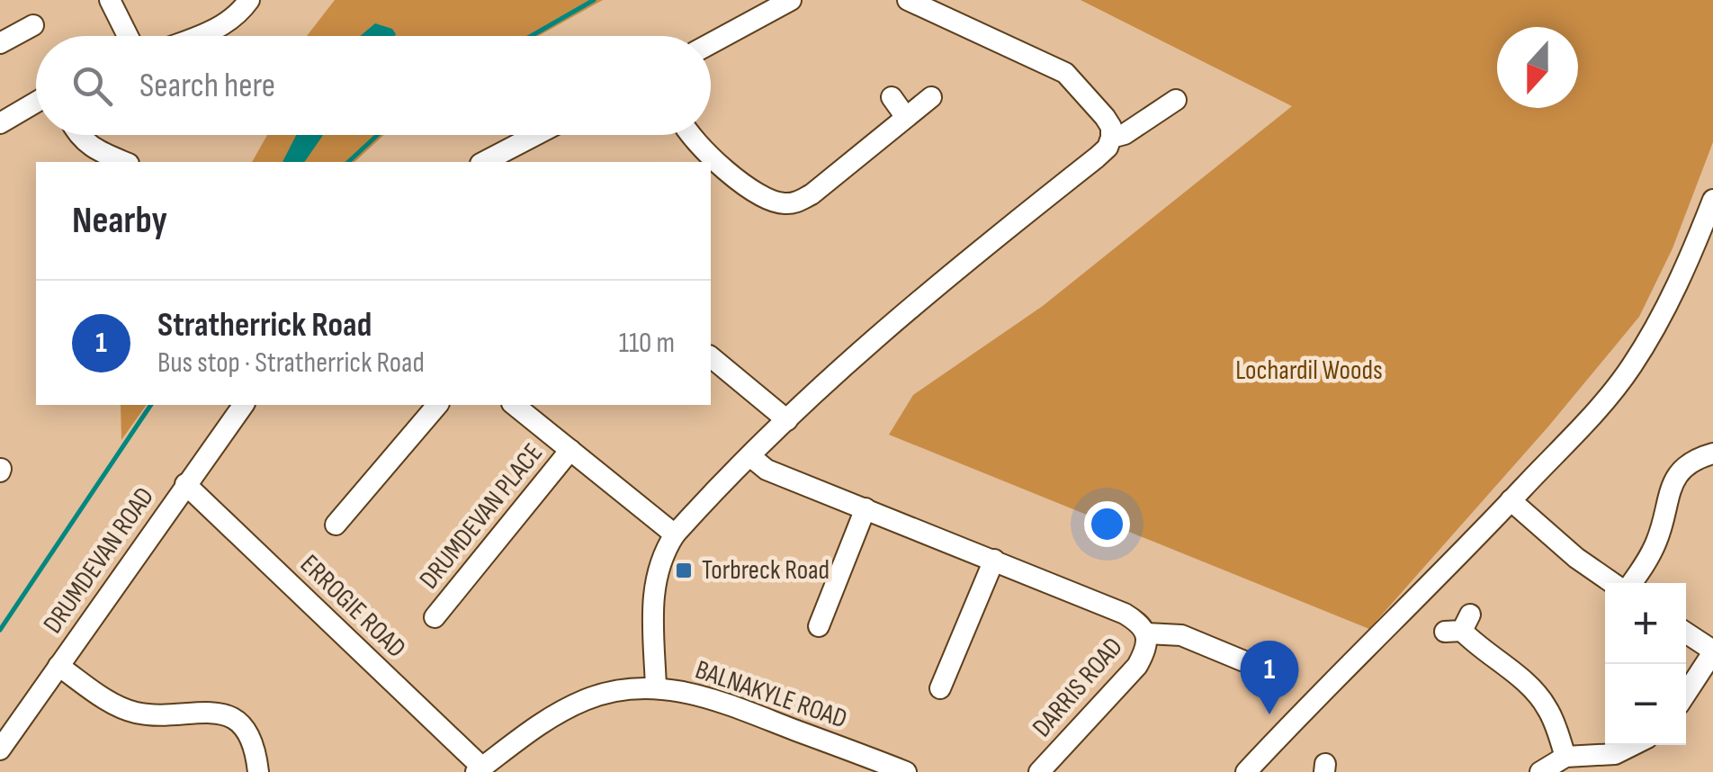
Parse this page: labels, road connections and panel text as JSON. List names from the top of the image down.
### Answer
{
  "streets": {
    "street": [
      "DRUMDEVAN PLACE",
      "DRUMDEVAN ROAD",
      "ERROGIE ROAD",
      "DARRIS ROAD",
      "BALNAKYLE ROAD"
    ]
  },
  "crossings": [
    ["DRUMDEVAN ROAD", "ERROGIE ROAD"],
    ["ERROGIE ROAD", "BALNAKYLE ROAD"]
  ],
  "parks": ["Lochardil Woods"],
  "places": {
    "transit": ["Torbreck Road"]
  },
  "north": "bottom",
  "page": {
    "search": "Search here",
    "heading": "Nearby",
    "list": [
      {
        "mark": "1",
        "name": "Stratherrick Road",
        "note": "Bus stop · Stratherrick Road",
        "value": "110 m"
      }
    ],
    "map_buttons": ["+", "−"],
    "pins": "1"
  }
}
